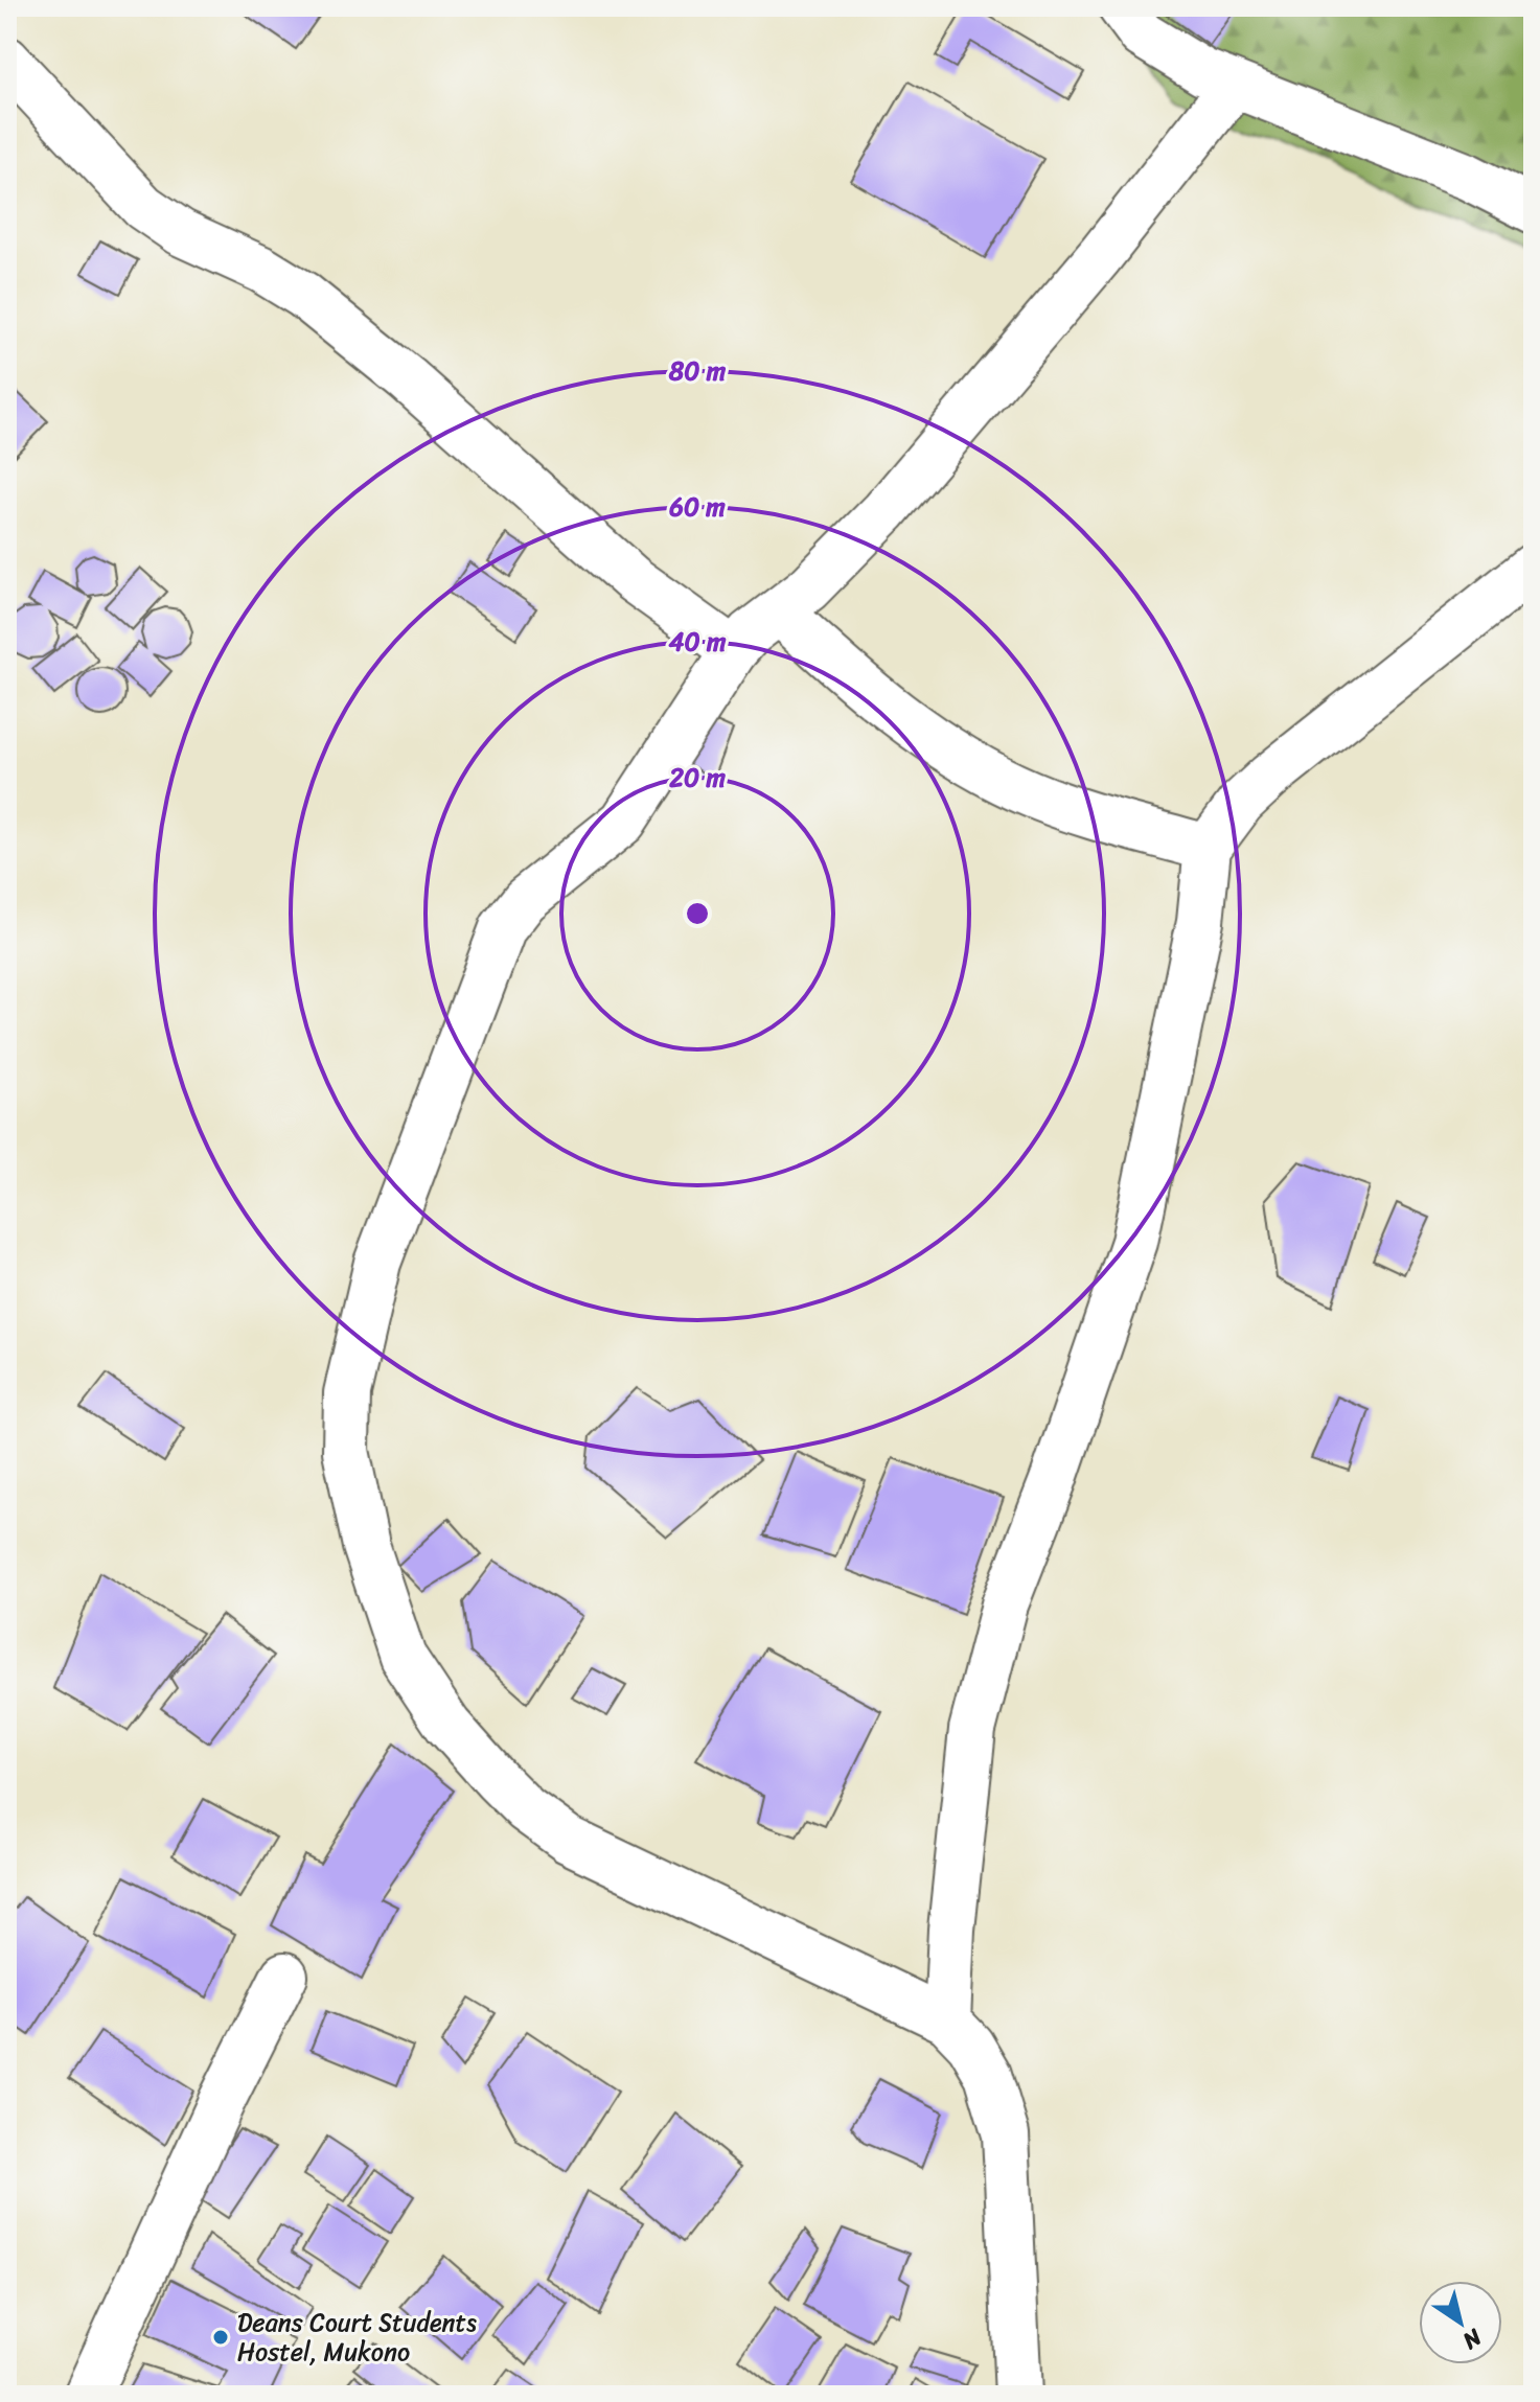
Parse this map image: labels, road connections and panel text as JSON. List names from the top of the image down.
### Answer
{
  "places": ["Deans Court Students Hostel, Mukono"],
  "north": "bottom right",
  "rings": [
    "80 m",
    "60 m",
    "40 m",
    "20 m"
  ]
}
